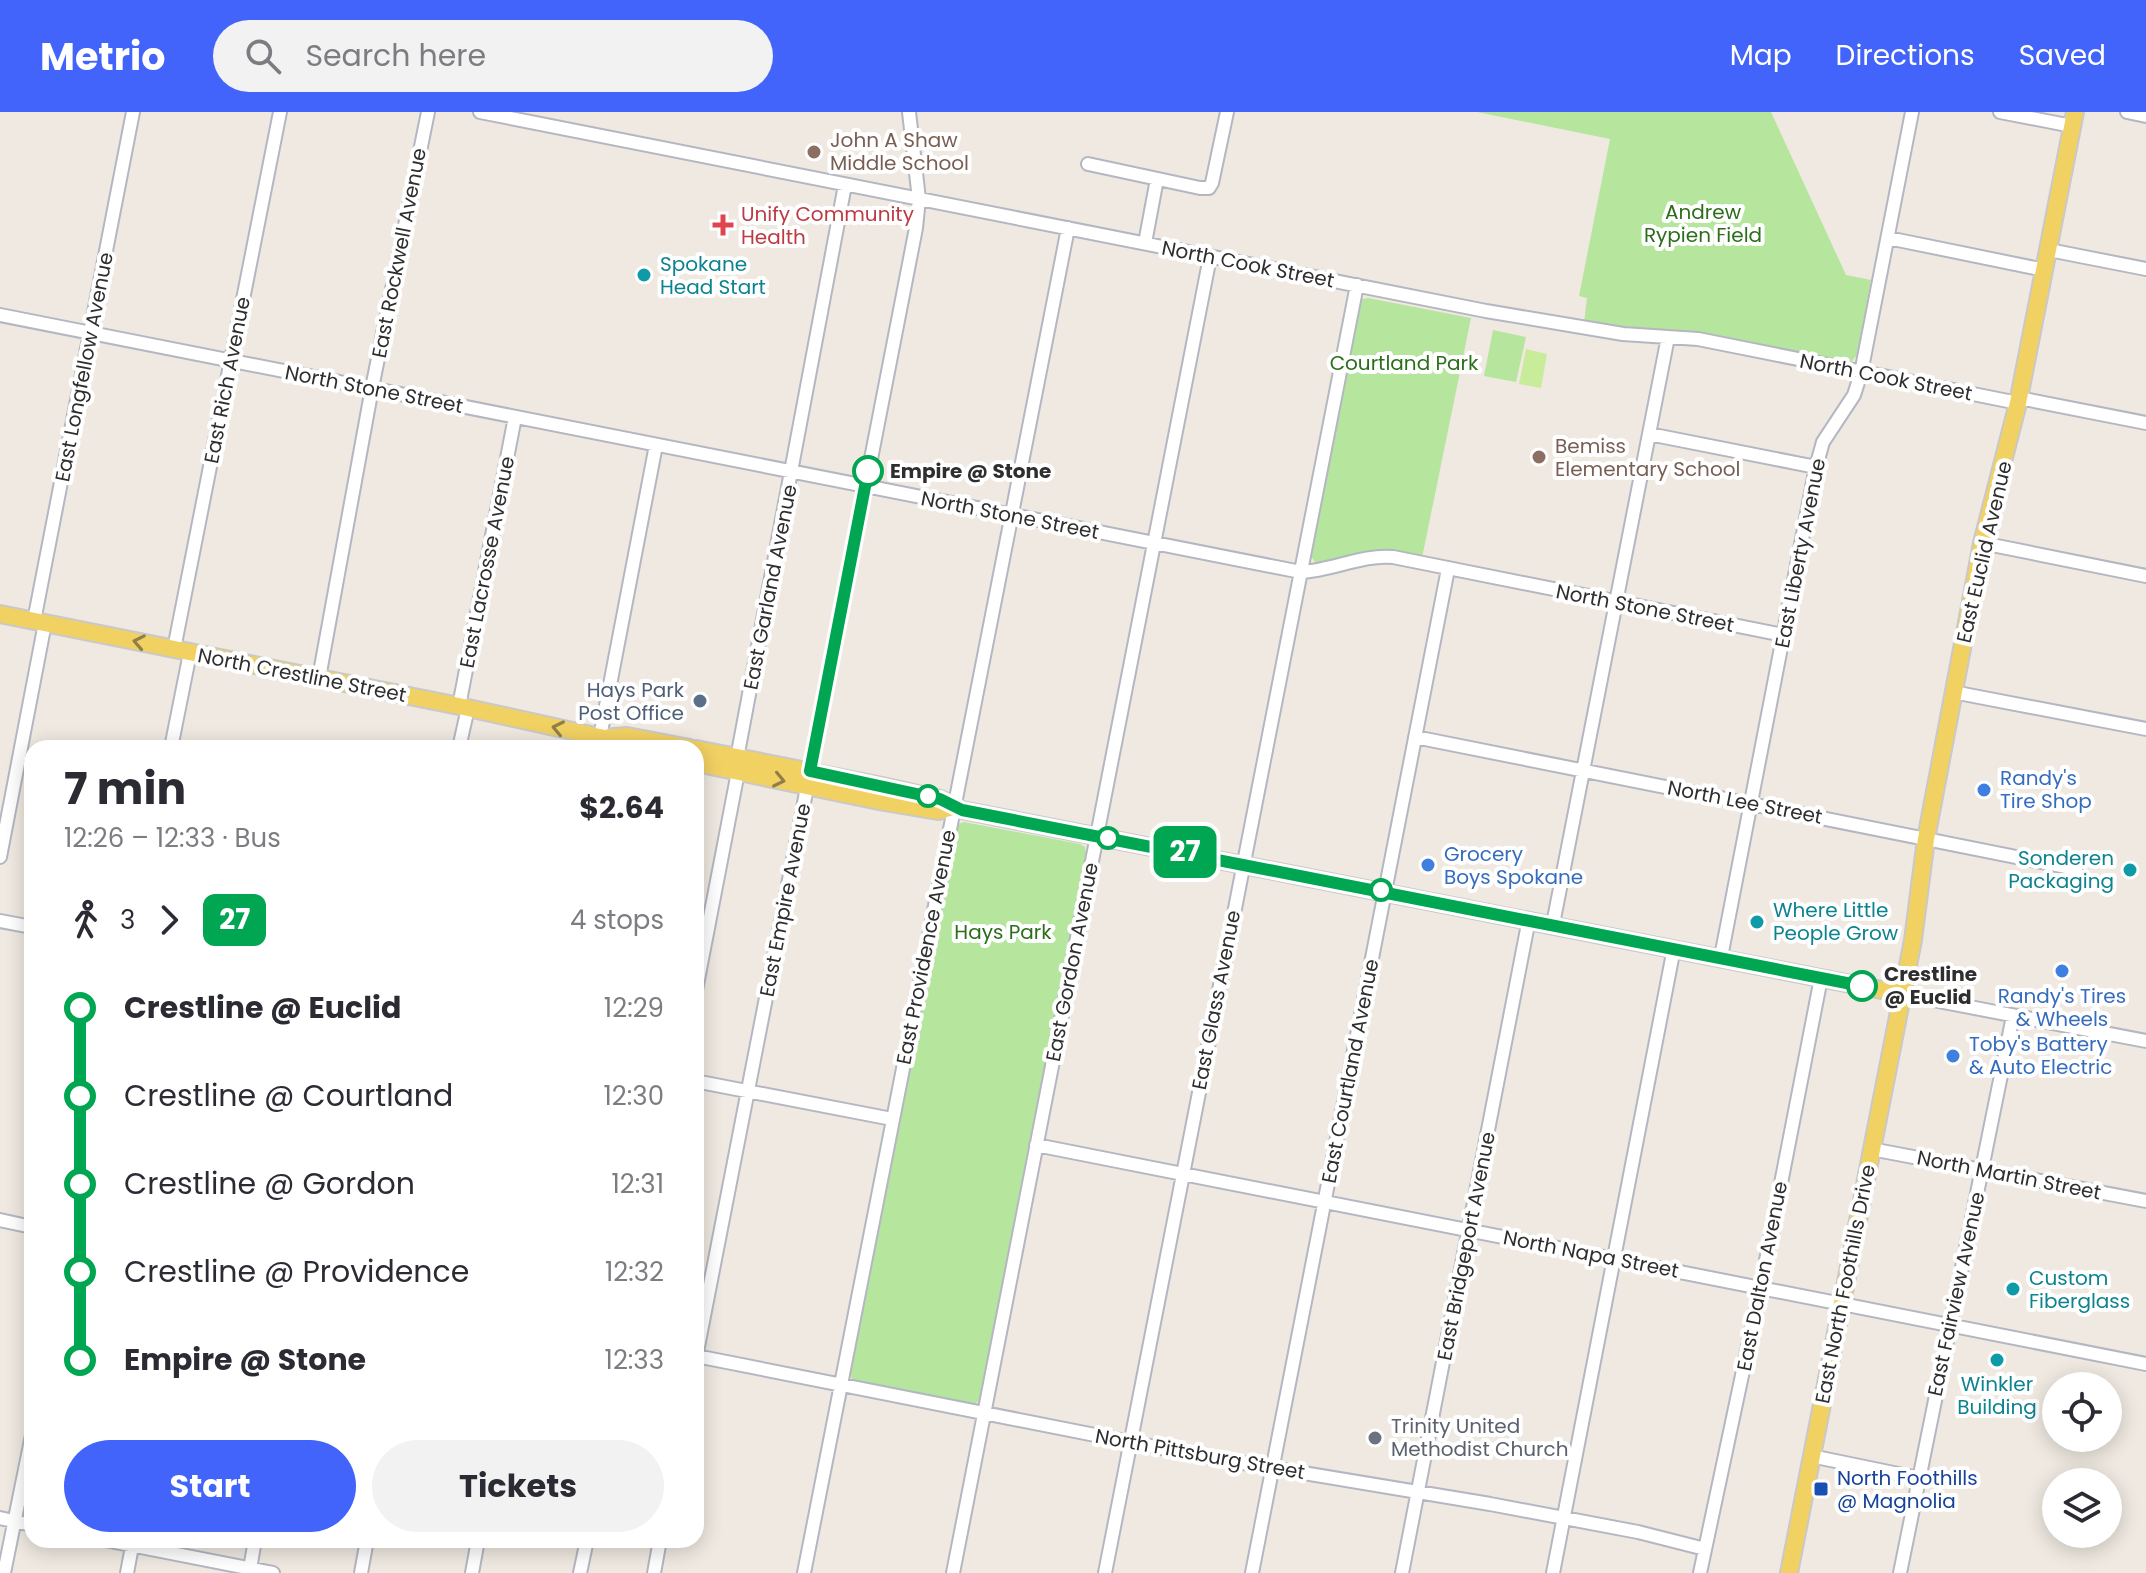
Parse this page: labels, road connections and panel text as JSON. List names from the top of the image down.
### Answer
{
  "streets": {
    "main road": ["East Euclid Avenue", "North Crestline Street", "East North Foothills Drive"],
    "street": [
      "East Rockwell Avenue",
      "North Cook Street",
      "East Longfellow Avenue",
      "East Rich Avenue",
      "North Stone Street",
      "East Liberty Avenue",
      "East Lacrosse Avenue",
      "East Garland Avenue",
      "North Lee Street",
      "East Empire Avenue",
      "East Providence Avenue",
      "East Gordon Avenue",
      "East Glass Avenue",
      "East Courtland Avenue",
      "North Martin Street",
      "East Bridgeport Avenue",
      "North Napa Street",
      "East Dalton Avenue",
      "East Fairview Avenue",
      "North Pittsburg Street"
    ]
  },
  "crossings": [
    ["East Rockwell Avenue", "North Stone Street"],
    ["East Rockwell Avenue", "North Crestline Street"],
    ["North Cook Street", "East Euclid Avenue"],
    ["North Cook Street", "East Liberty Avenue"],
    ["North Cook Street", "East Garland Avenue"],
    ["North Cook Street", "East Empire Avenue"],
    ["North Cook Street", "East Providence Avenue"],
    ["North Cook Street", "East Gordon Avenue"],
    ["North Cook Street", "East Glass Avenue"],
    ["East Longfellow Avenue", "North Stone Street"],
    ["East Longfellow Avenue", "North Crestline Street"],
    ["East Rich Avenue", "North Stone Street"],
    ["East Rich Avenue", "North Crestline Street"],
    ["North Stone Street", "East Liberty Avenue"],
    ["North Stone Street", "East Lacrosse Avenue"],
    ["North Stone Street", "East Garland Avenue"],
    ["North Stone Street", "East Empire Avenue"],
    ["North Stone Street", "East Providence Avenue"],
    ["North Stone Street", "East Gordon Avenue"],
    ["North Stone Street", "East Glass Avenue"],
    ["North Stone Street", "East Courtland Avenue"],
    ["East Euclid Avenue", "North Lee Street"],
    ["East Euclid Avenue", "East North Foothills Drive"],
    ["East Liberty Avenue", "North Lee Street"],
    ["East Lacrosse Avenue", "North Crestline Street"],
    ["North Lee Street", "East Courtland Avenue"],
    ["East Providence Avenue", "North Pittsburg Street"],
    ["East Gordon Avenue", "North Napa Street"],
    ["East Gordon Avenue", "North Pittsburg Street"],
    ["East Glass Avenue", "North Napa Street"],
    ["East Glass Avenue", "North Pittsburg Street"],
    ["East Courtland Avenue", "North Napa Street"],
    ["East Courtland Avenue", "North Pittsburg Street"],
    ["North Martin Street", "East North Foothills Drive"],
    ["North Martin Street", "East Fairview Avenue"],
    ["East Bridgeport Avenue", "North Napa Street"],
    ["East Bridgeport Avenue", "North Pittsburg Street"],
    ["North Napa Street", "East Dalton Avenue"],
    ["North Napa Street", "East North Foothills Drive"],
    ["North Napa Street", "East Fairview Avenue"],
    ["East Dalton Avenue", "North Pittsburg Street"]
  ],
  "one_way": ["North Crestline Street"],
  "parks": ["Andrew Rypien Field", "Courtland Park", "Hays Park"],
  "places": {
    "other": [
      "John A Shaw Middle School",
      "Spokane Head Start",
      "Bemiss Elementary School",
      "Empire @ Stone",
      "Hays Park Post Office",
      "Randy's Tire Shop",
      "Grocery Boys Spokane",
      "Sonderen Packaging",
      "Where Little People Grow",
      "Randy's Tires & Wheels",
      "Crestline @ Euclid",
      "Toby's Battery & Auto Electric",
      "Custom Fiberglass",
      "Winkler Building",
      "Trinity United Methodist Church"
    ],
    "health": ["Unify Community Health"],
    "transit": ["North Foothills @ Magnolia"]
  },
  "lines": ["bus line 27"],
  "page": {
    "header": "Metrio",
    "search": "Search here",
    "nav": ["Map", "Directions", "Saved"],
    "on_map": "27",
    "heading": ["7 min", "12:26 – 12:33 · Bus", "$2.64"],
    "legs": ["3", "27", "4 stops"],
    "list": [
      {
        "name": "Crestline @ Euclid",
        "value": "12:29"
      },
      {
        "name": "Crestline @ Courtland",
        "value": "12:30"
      },
      {
        "name": "Crestline @ Gordon",
        "value": "12:31"
      },
      {
        "name": "Crestline @ Providence",
        "value": "12:32"
      },
      {
        "name": "Empire @ Stone",
        "value": "12:33"
      }
    ],
    "buttons": ["Start", "Tickets"]
  }
}
